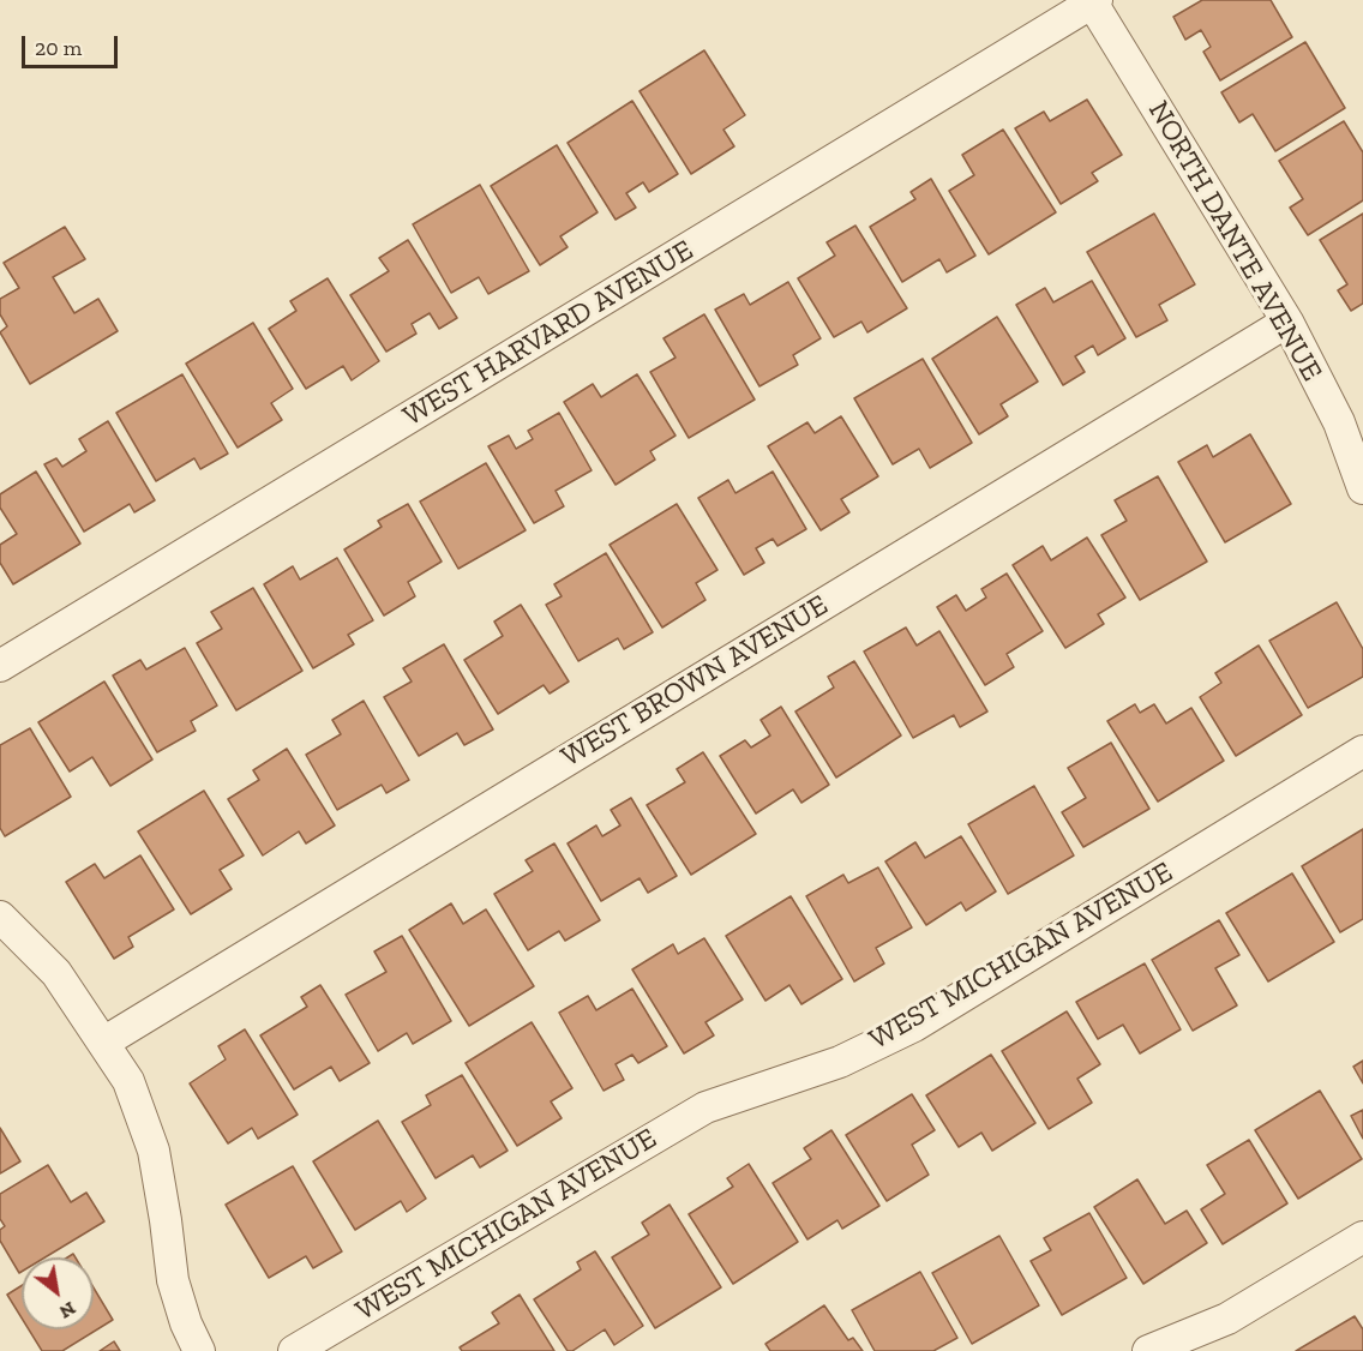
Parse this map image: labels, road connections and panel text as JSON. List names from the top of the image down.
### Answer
{
  "streets": {
    "street": [
      "NORTH DANTE AVENUE",
      "WEST HARVARD AVENUE",
      "WEST BROWN AVENUE",
      "WEST MICHIGAN AVENUE"
    ]
  },
  "crossings": [
    ["NORTH DANTE AVENUE", "WEST HARVARD AVENUE"],
    ["NORTH DANTE AVENUE", "WEST BROWN AVENUE"]
  ],
  "scale_bar": "20 m",
  "north": "bottom right"
}
